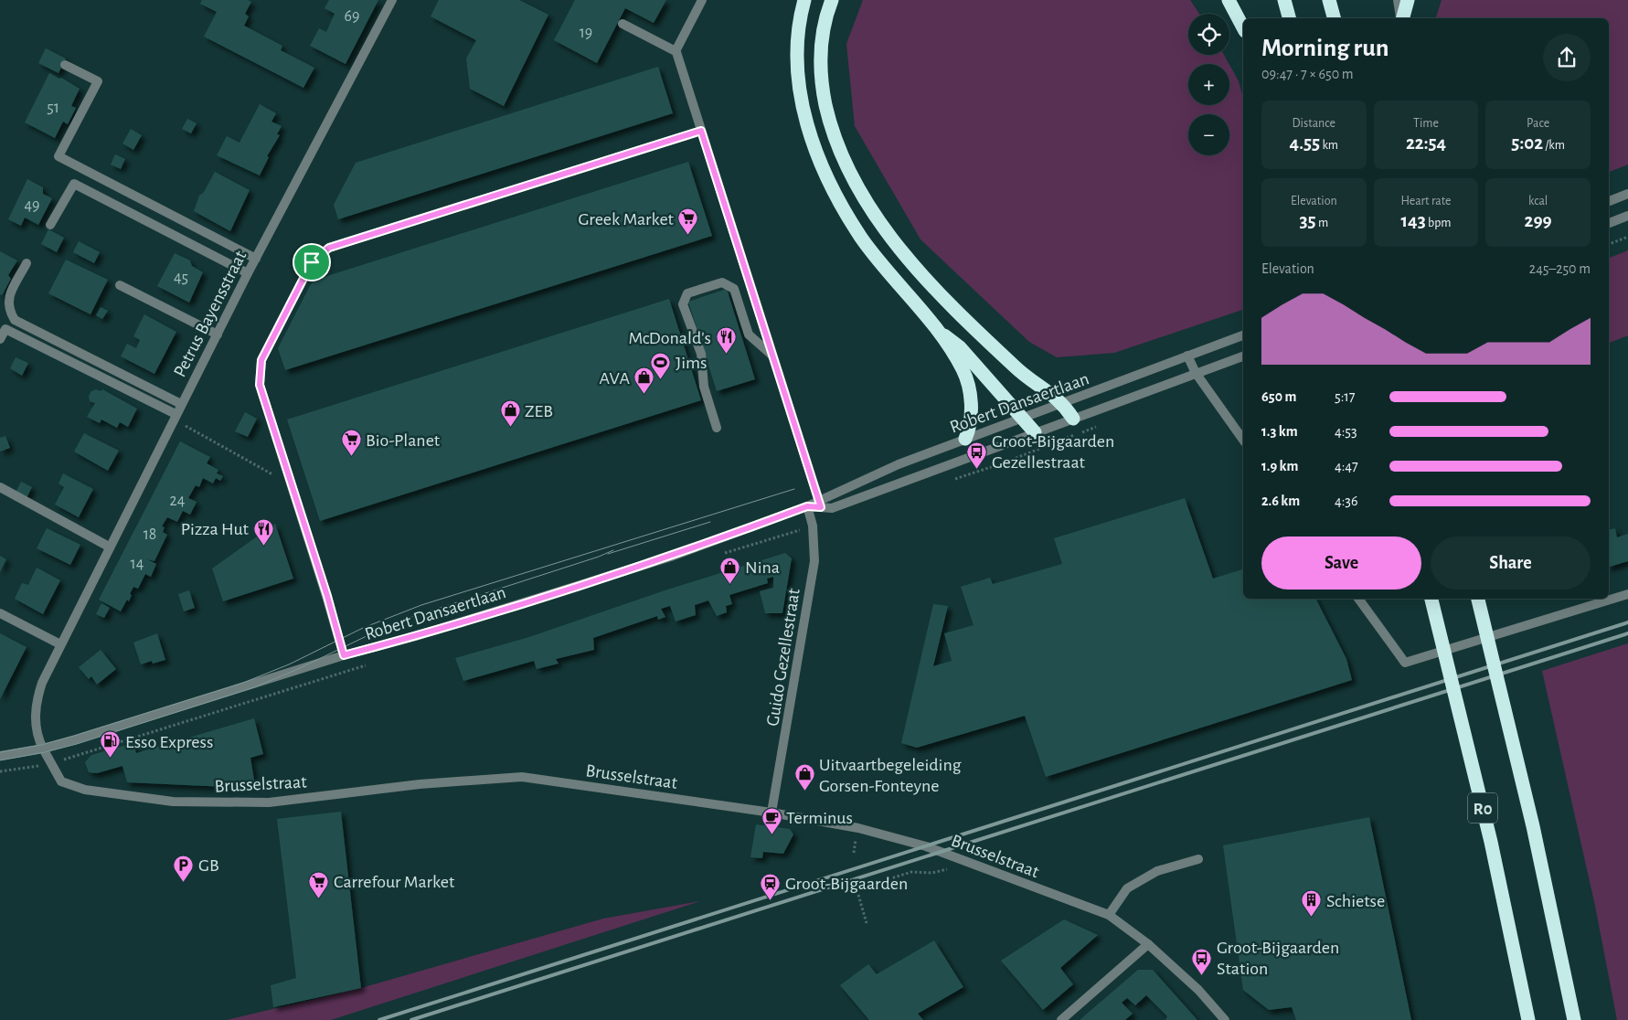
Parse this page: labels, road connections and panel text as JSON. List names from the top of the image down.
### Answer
{
  "streets": {
    "highway": ["R0"],
    "street": [
      "Petrus Bayensstraat",
      "Robert Dansaertlaan",
      "Guido Gezellestraat",
      "Brusselstraat"
    ]
  },
  "crossings": [
    ["Petrus Bayensstraat", "Robert Dansaertlaan"],
    ["Petrus Bayensstraat", "Brusselstraat"],
    ["Robert Dansaertlaan", "Guido Gezellestraat"],
    ["Robert Dansaertlaan", "Brusselstraat"],
    ["Guido Gezellestraat", "Brusselstraat"]
  ],
  "places": {
    "supermarket": ["Greek Market", "Bio-Planet", "Carrefour Market"],
    "restaurant": ["McDonald's", "Pizza Hut"],
    "sports": ["Jims"],
    "shop": [
      "AVA",
      "ZEB",
      "Nina",
      "Uitvaartbegeleiding Gorsen-Fonteyne"
    ],
    "bus stop": ["Groot-Bijgaarden Gezellestraat", "Groot-Bijgaarden Station"],
    "fuel station": ["Esso Express"],
    "cafe": ["Terminus"],
    "parking": ["GB"],
    "station": ["Groot-Bijgaarden"],
    "building": ["Schietse"]
  },
  "house_numbers": [
    "69",
    "19",
    "51",
    "49",
    "45",
    "24",
    "18",
    "14"
  ],
  "page": {
    "map_buttons": ["+", "−"],
    "heading": ["Morning run", "09:47 · 7 × 650 m"],
    "stats": [
      ["Distance", "4.55 km"],
      ["Time", "22:54"],
      ["Pace", "5:02 /km"],
      ["Elevation", "35 m"],
      ["Heart rate", "143 bpm"],
      ["kcal", "299"]
    ],
    "chart": ["Elevation", "245–250 m"],
    "list": [
      {
        "name": "650 m",
        "note": "5:17"
      },
      {
        "name": "1.3 km",
        "note": "4:53"
      },
      {
        "name": "1.9 km",
        "note": "4:47"
      },
      {
        "name": "2.6 km",
        "note": "4:36"
      }
    ],
    "buttons": ["Save", "Share"]
  }
}
